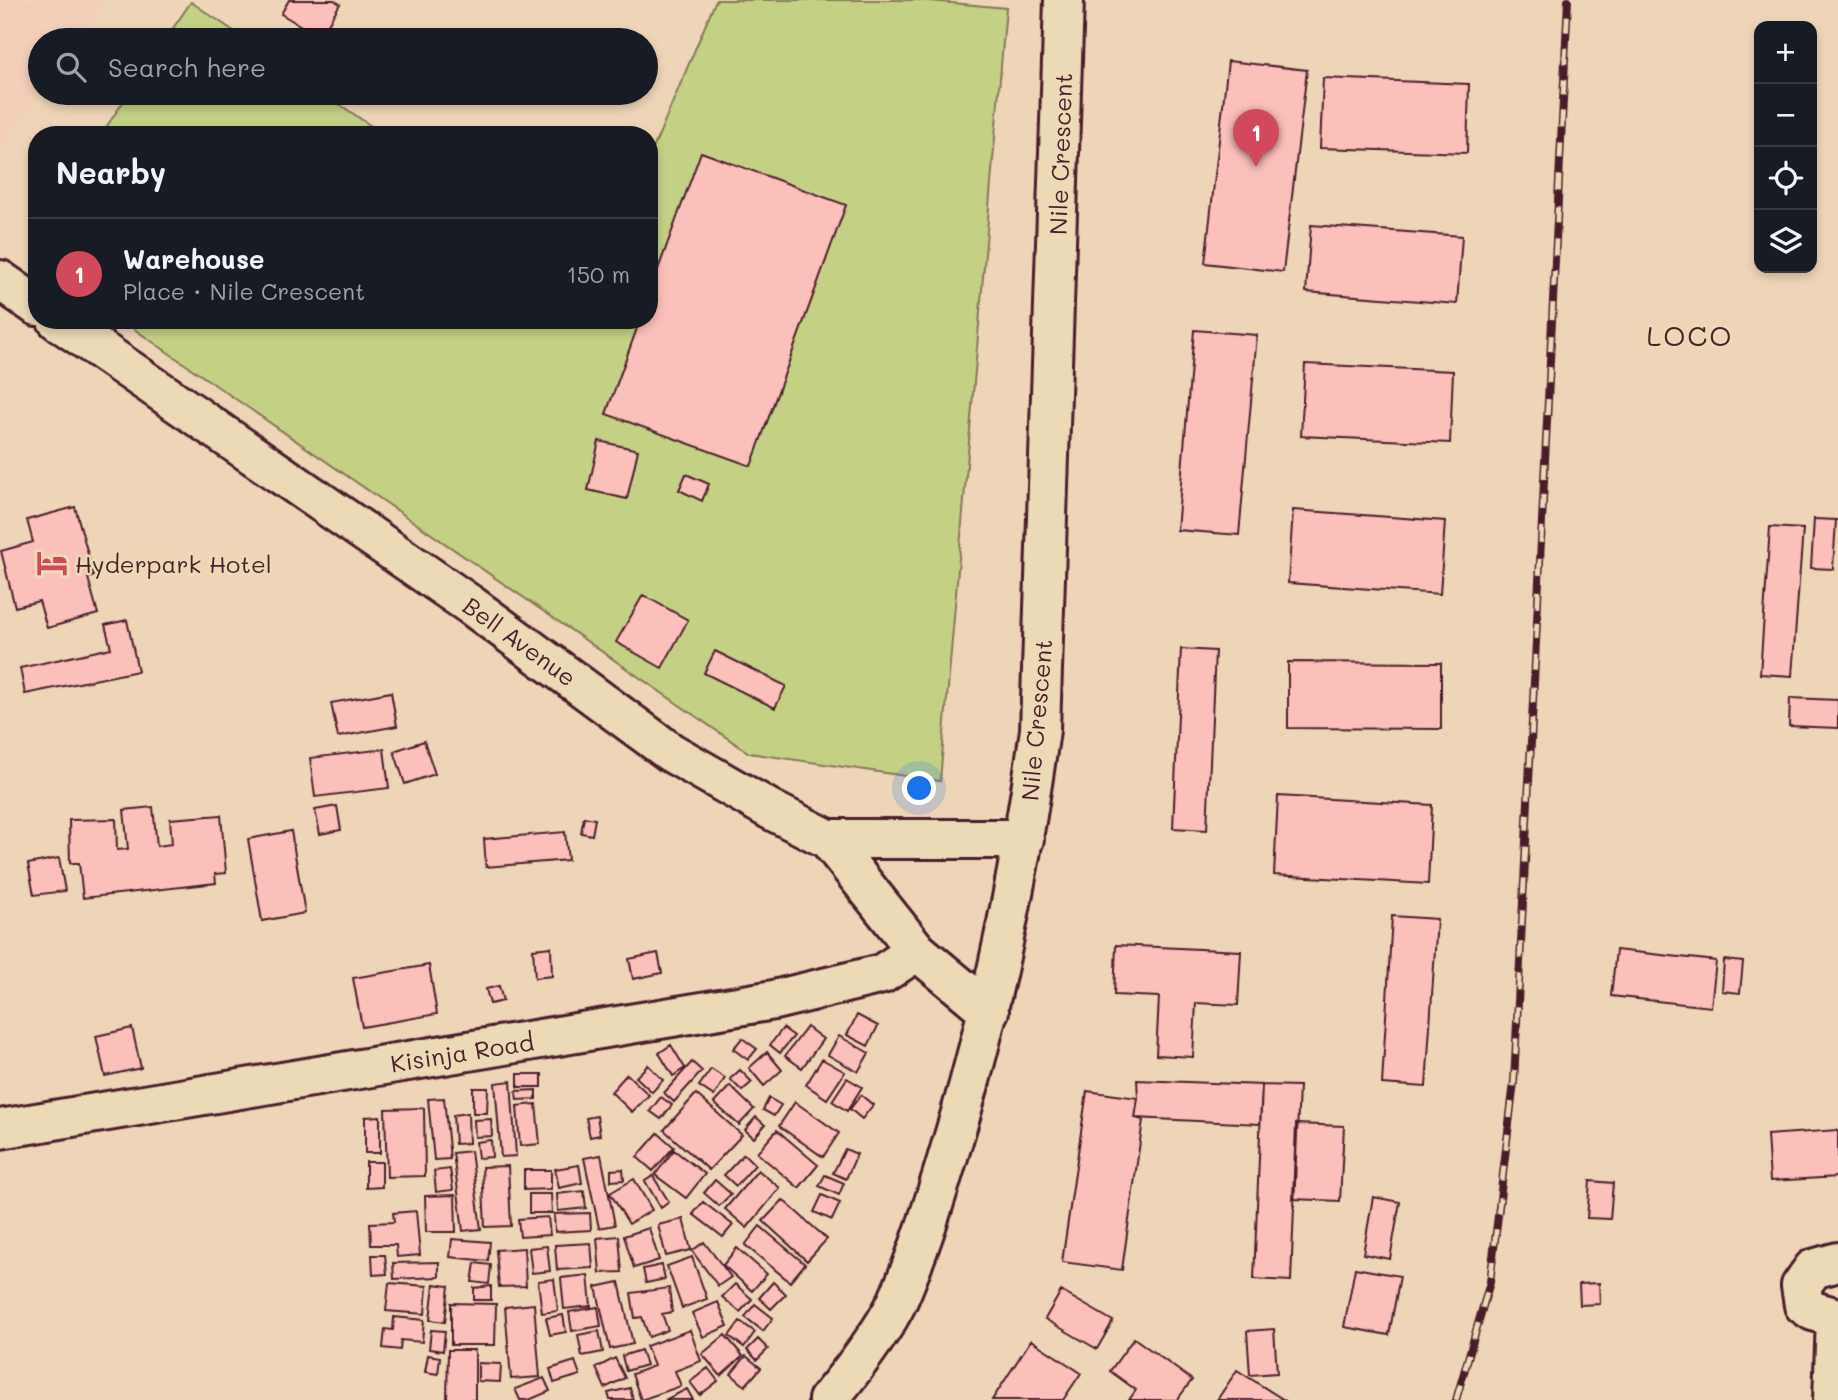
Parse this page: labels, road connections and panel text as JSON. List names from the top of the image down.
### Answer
{
  "streets": {
    "street": ["Nile Crescent", "Bell Avenue", "Kisinja Road"]
  },
  "crossings": [
    ["Nile Crescent", "Bell Avenue"]
  ],
  "districts": ["LOCO"],
  "places": {
    "hotel": ["Hyderpark Hotel"]
  },
  "page": {
    "map_buttons": ["+", "−"],
    "search": "Search here",
    "pins": "1",
    "heading": "Nearby",
    "list": [
      {
        "mark": "1",
        "name": "Warehouse",
        "note": "Place · Nile Crescent",
        "value": "150 m"
      }
    ]
  }
}
